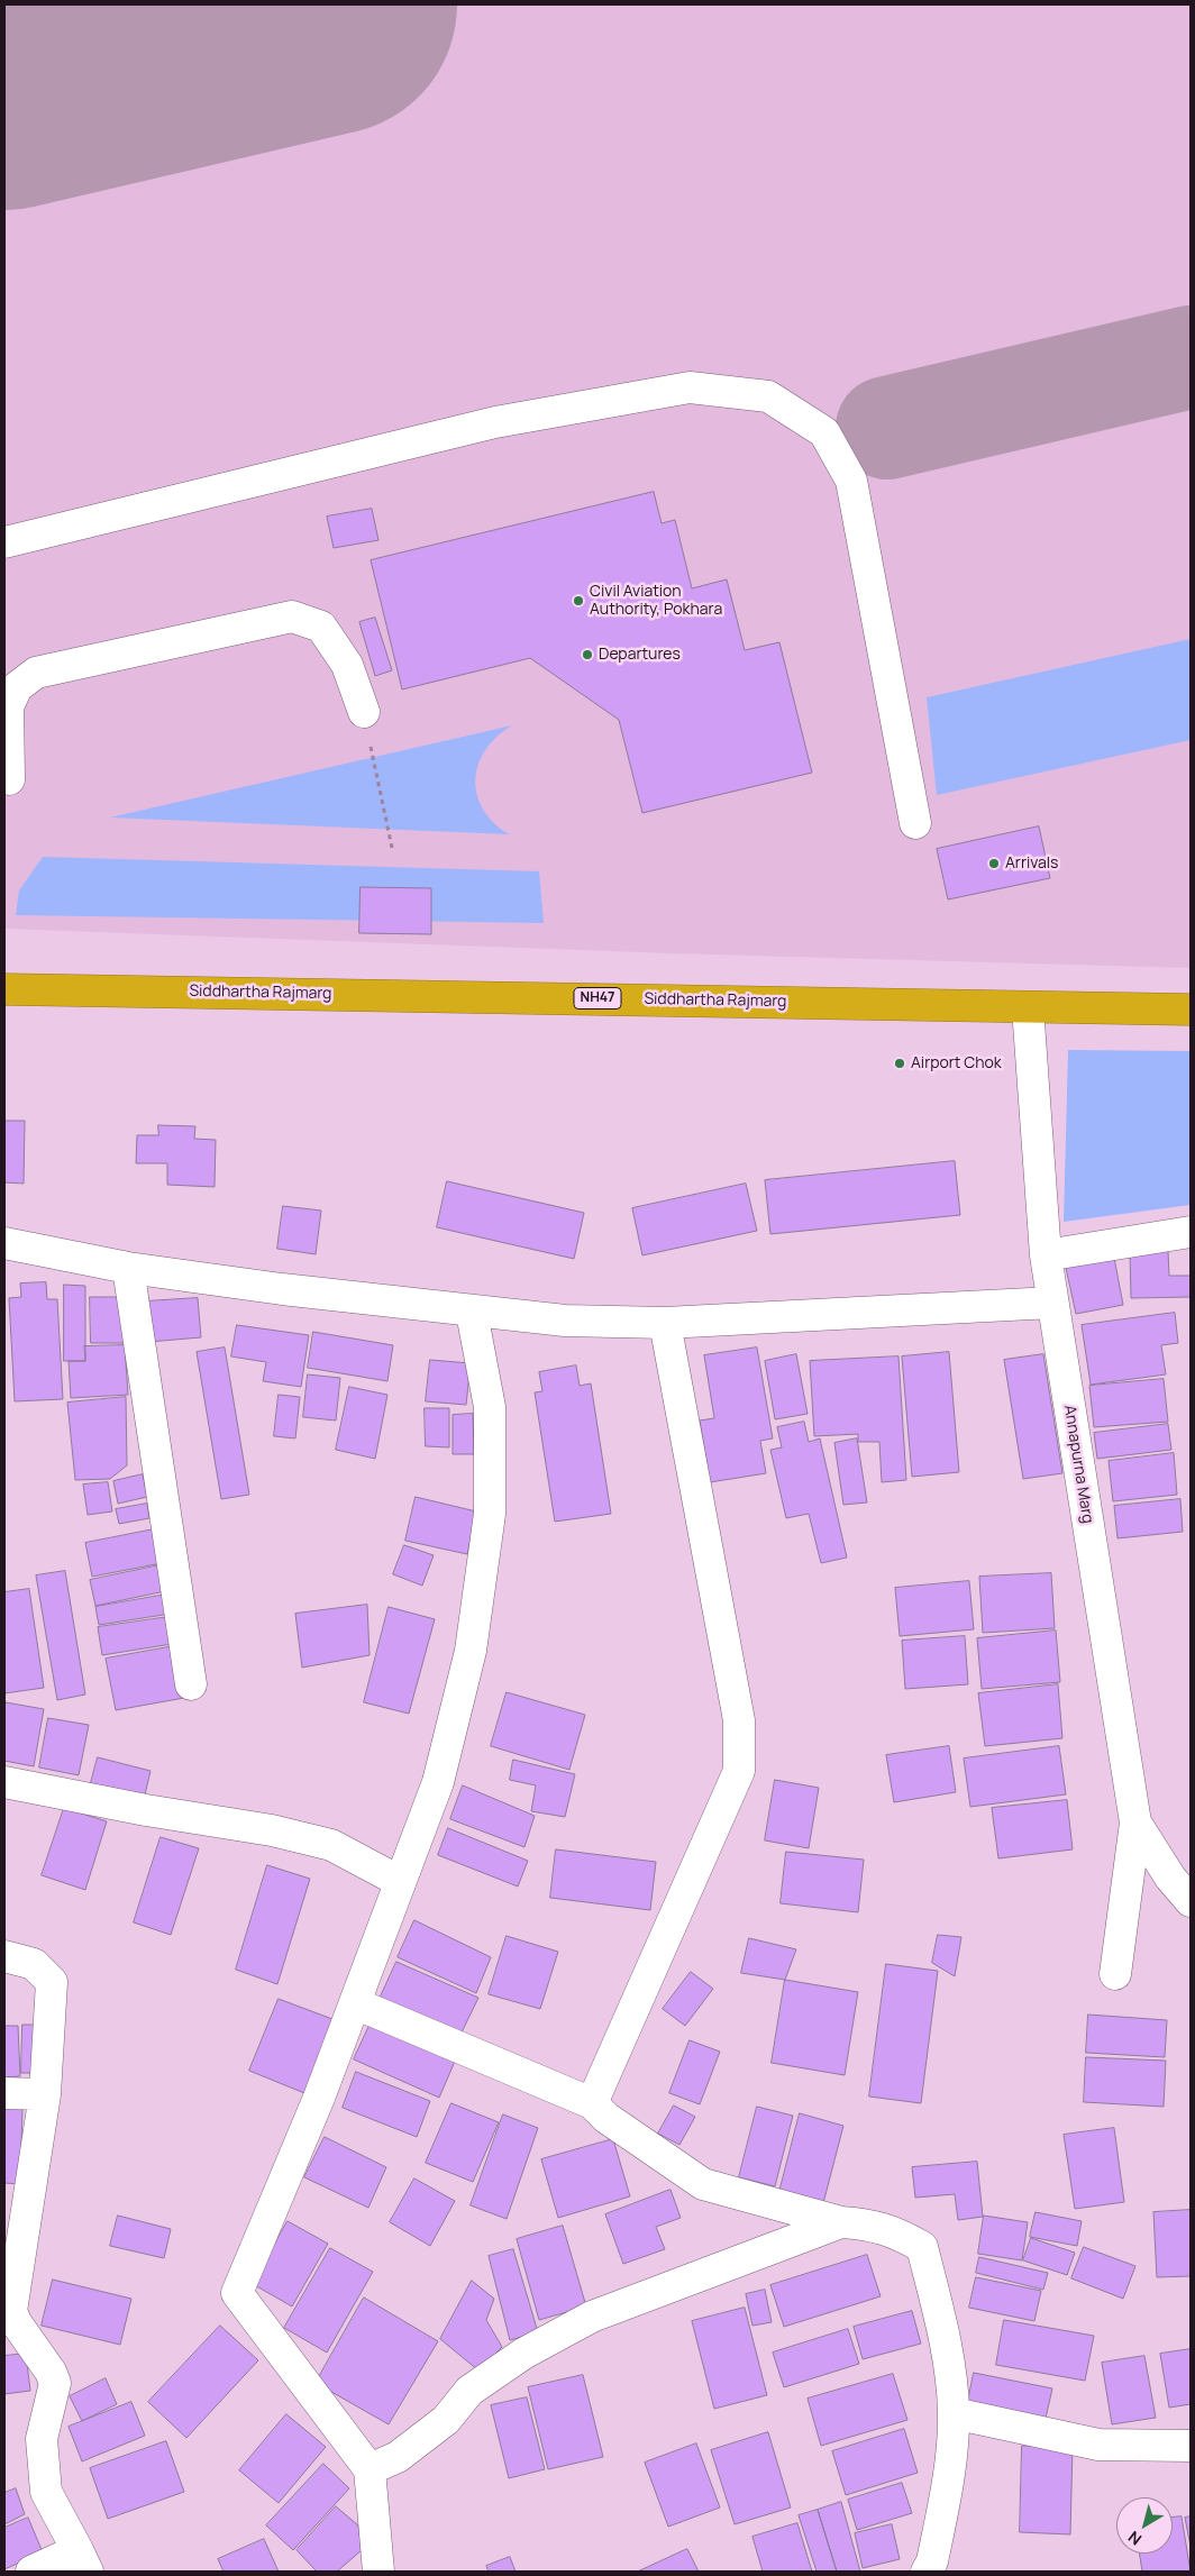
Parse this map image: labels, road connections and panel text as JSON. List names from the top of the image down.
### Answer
{
  "streets": {
    "highway": ["Siddhartha Rajmarg", "NH47"],
    "street": ["Annapurna Marg"]
  },
  "crossings": [
    ["Siddhartha Rajmarg", "Annapurna Marg"]
  ],
  "places": [
    "Civil Aviation Authority, Pokhara",
    "Departures",
    "Arrivals",
    "Airport Chok"
  ],
  "north": "bottom left"
}
